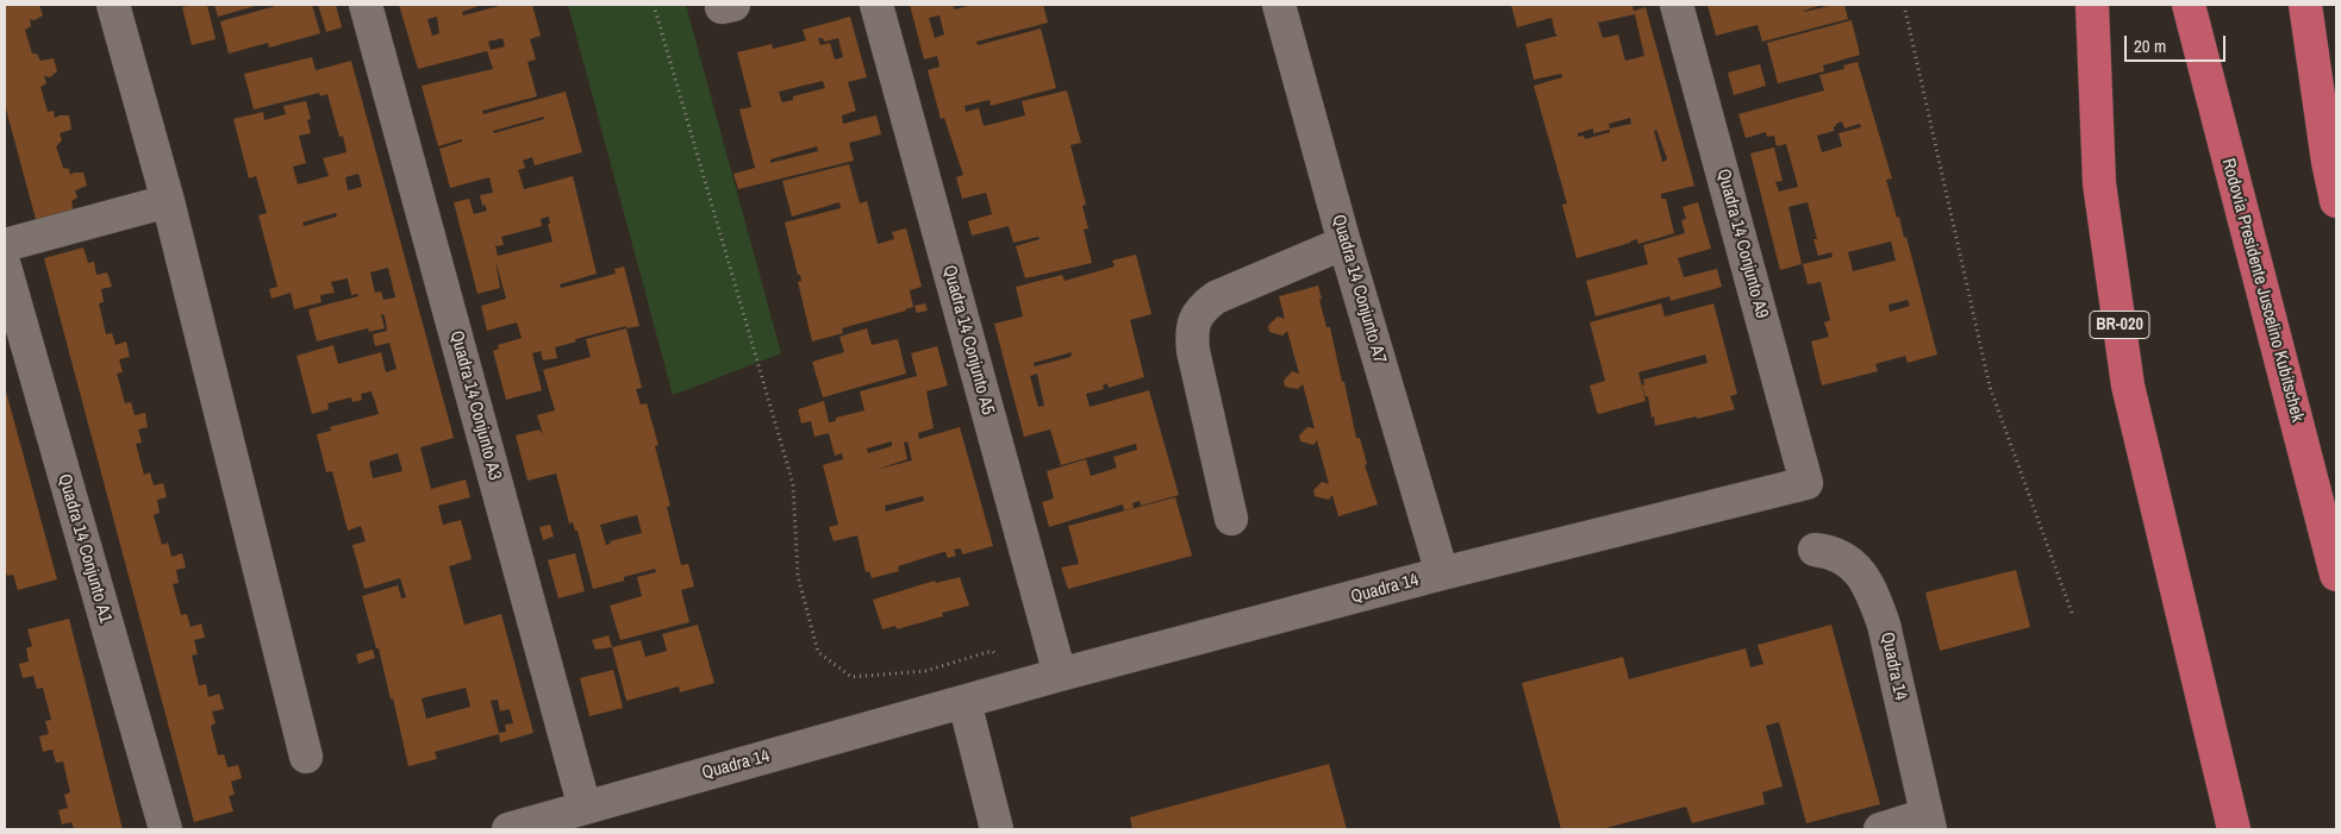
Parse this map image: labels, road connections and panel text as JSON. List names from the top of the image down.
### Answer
{
  "streets": {
    "highway": ["Rodovia Presidente Juscelino Kubitschek", "BR-020"],
    "street": [
      "Quadra 14 Conjunto A9",
      "Quadra 14 Conjunto A7",
      "Quadra 14 Conjunto A5",
      "Quadra 14 Conjunto A3",
      "Quadra 14 Conjunto A1",
      "Quadra 14"
    ]
  },
  "crossings": [
    ["Quadra 14 Conjunto A9", "Quadra 14"],
    ["Quadra 14 Conjunto A7", "Quadra 14"],
    ["Quadra 14 Conjunto A5", "Quadra 14"],
    ["Quadra 14 Conjunto A3", "Quadra 14"]
  ],
  "scale_bar": "20 m"
}
